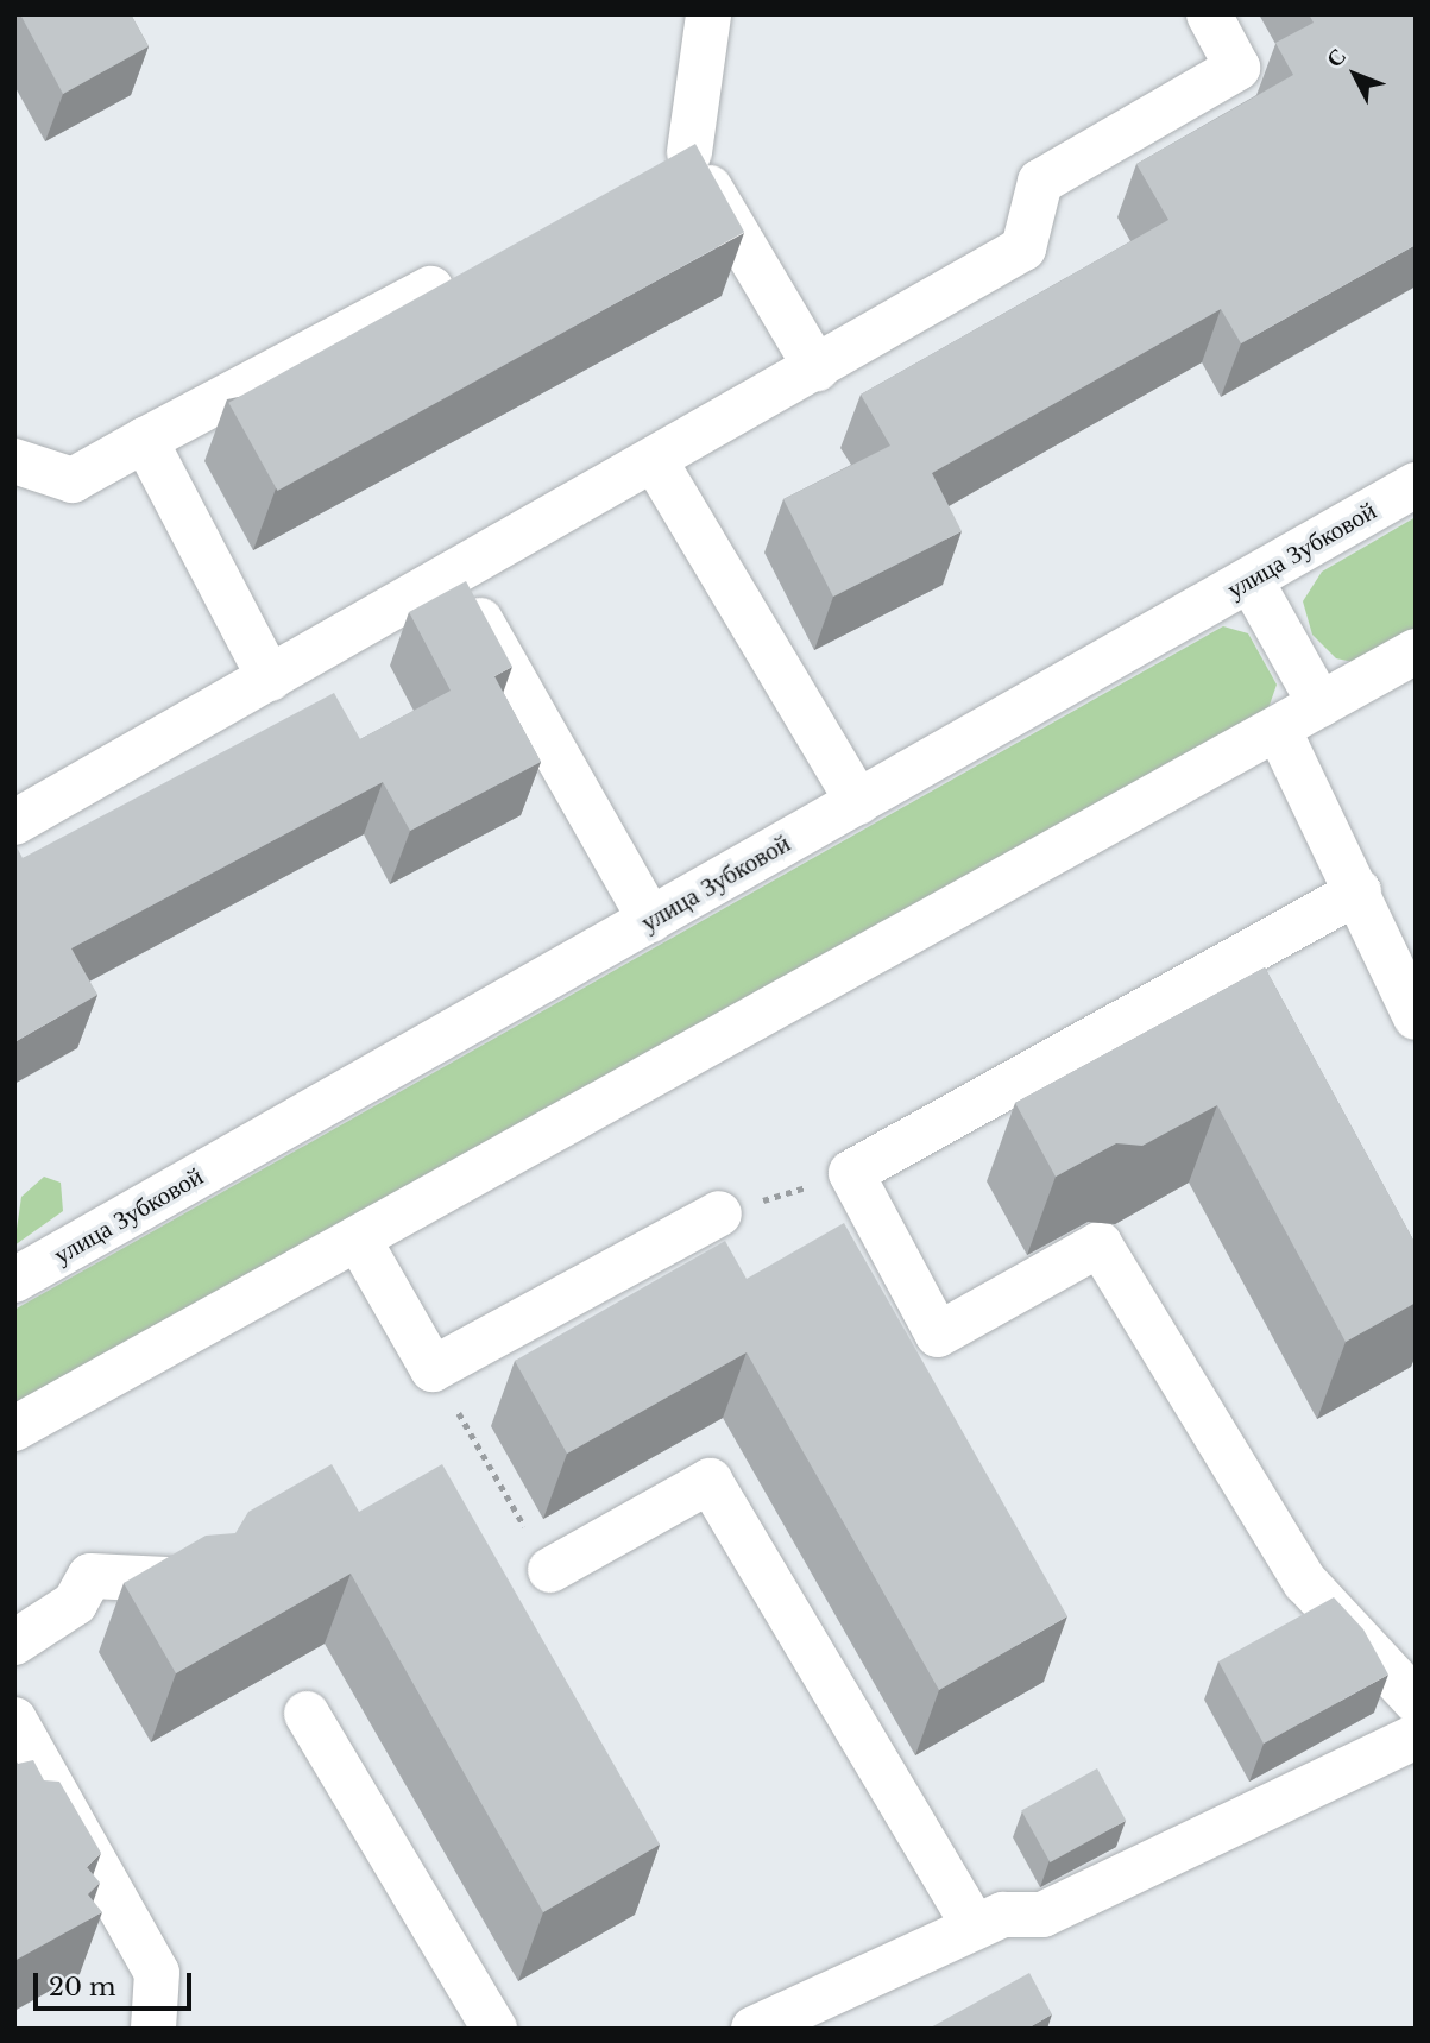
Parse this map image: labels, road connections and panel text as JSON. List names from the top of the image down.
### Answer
{
  "streets": {
    "main road": ["улица Зубковой"]
  },
  "scale_bar": "20 m",
  "north": "top left"
}
